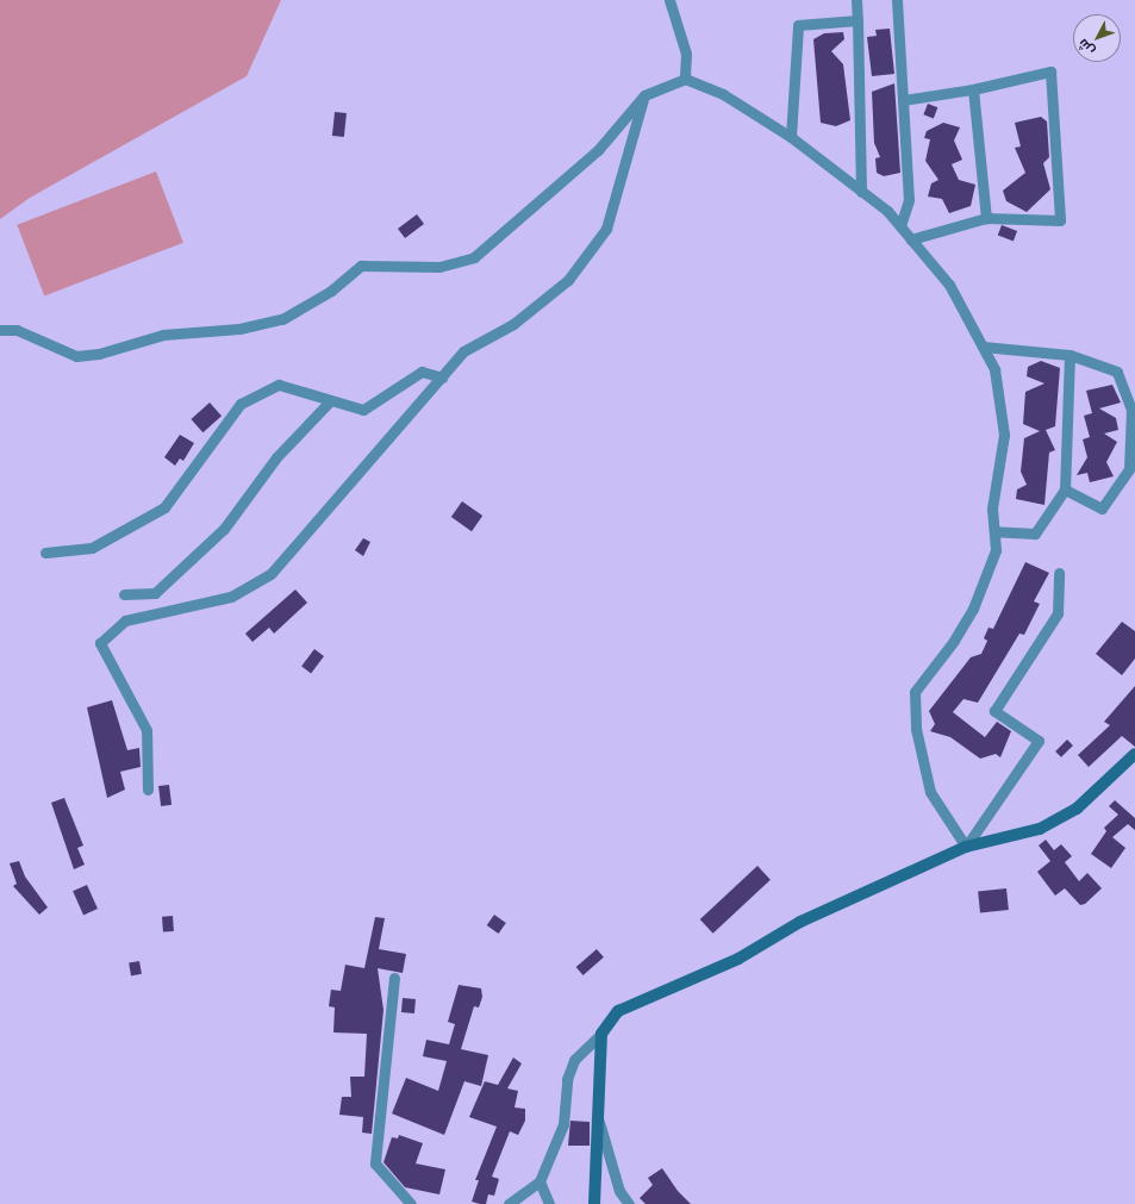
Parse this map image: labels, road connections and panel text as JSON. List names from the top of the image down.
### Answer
{
  "north": "bottom left"
}
